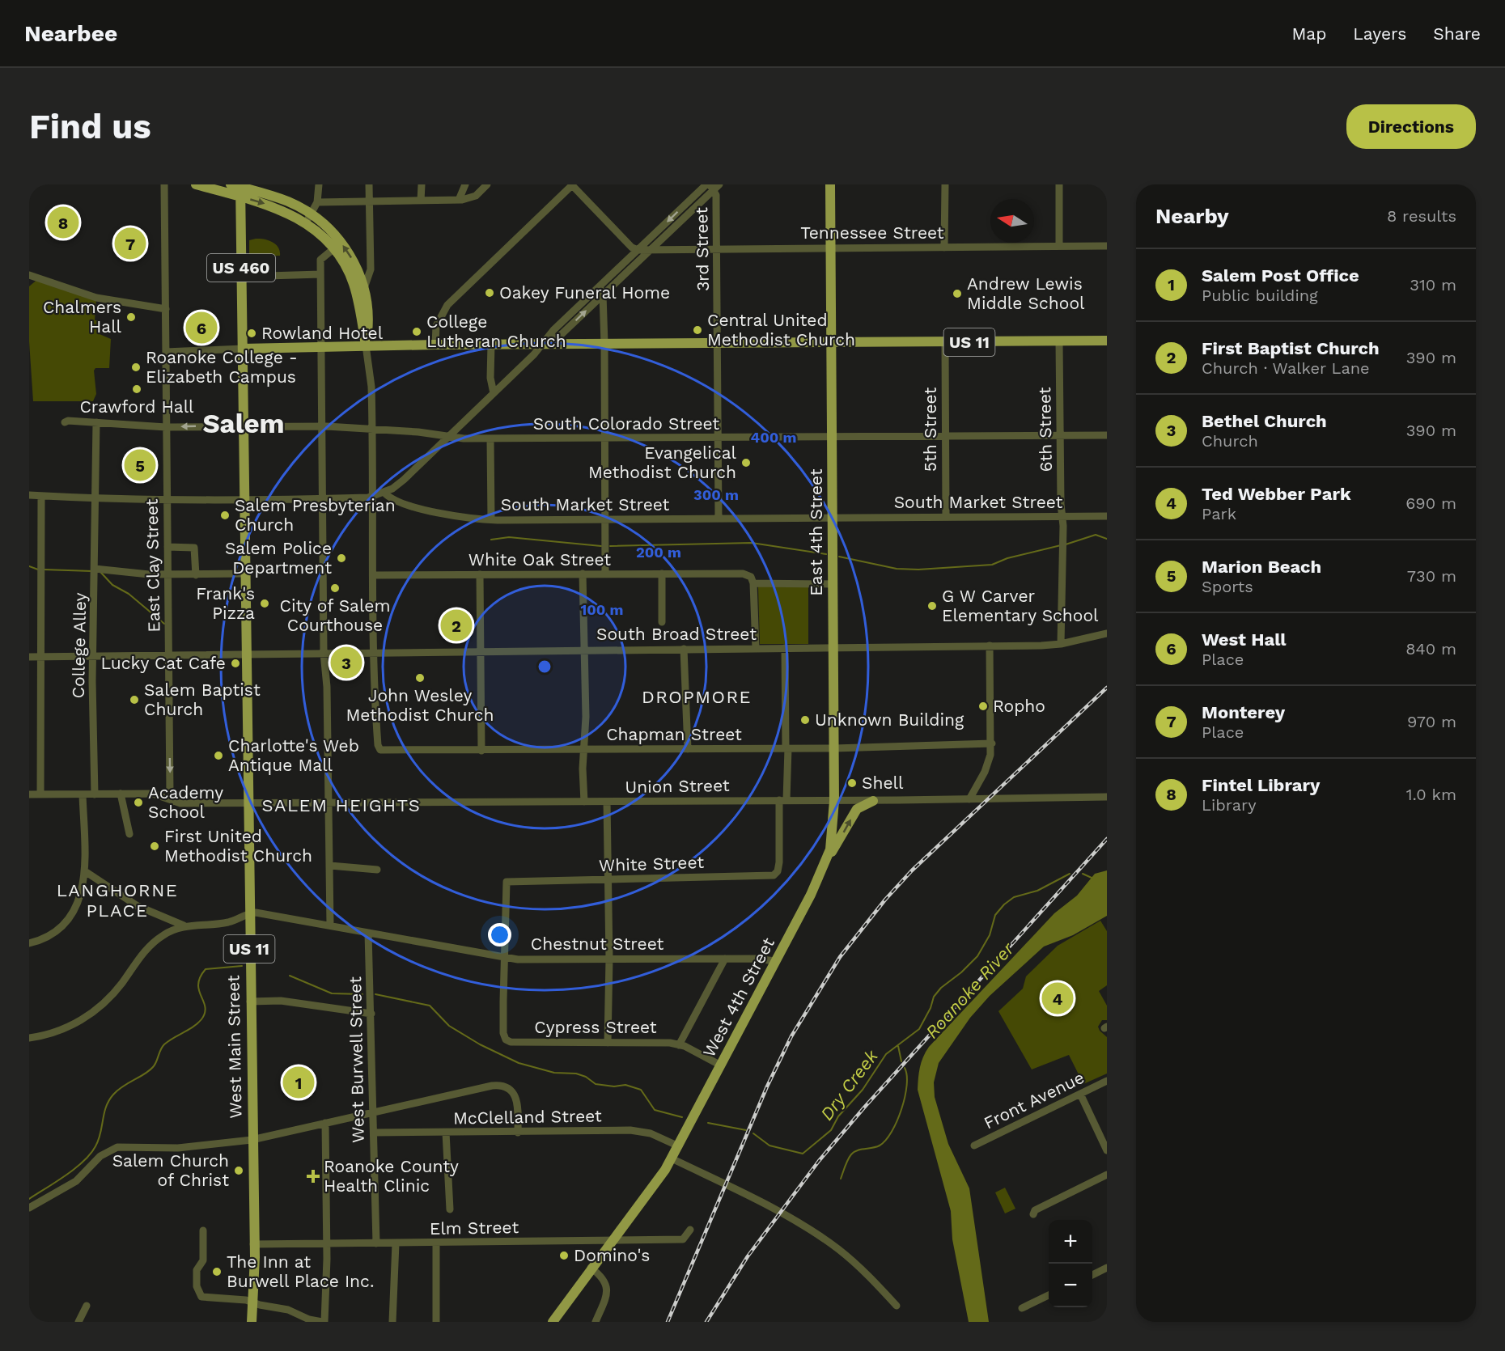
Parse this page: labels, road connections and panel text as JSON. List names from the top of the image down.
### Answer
{
  "streets": {
    "main road": [
      "US 460",
      "US 11",
      "East 4th Street",
      "West 4th Street",
      "West Main Street"
    ],
    "street": [
      "Tennessee Street",
      "3rd Street",
      "South Colorado Street",
      "5th Street",
      "6th Street",
      "South Market Street",
      "White Oak Street",
      "East Clay Street",
      "South Broad Street",
      "College Alley",
      "Chapman Street",
      "Union Street",
      "White Street",
      "Chestnut Street",
      "Cypress Street",
      "West Burwell Street",
      "Front Avenue",
      "McClelland Street",
      "Elm Street"
    ]
  },
  "crossings": [
    ["Tennessee Street", "3rd Street"],
    ["Tennessee Street", "East 4th Street"],
    ["3rd Street", "US 11"],
    ["3rd Street", "South Colorado Street"],
    ["3rd Street", "South Market Street"],
    ["US 460", "US 11"],
    ["US 11", "South Colorado Street"],
    ["US 11", "5th Street"],
    ["US 11", "6th Street"],
    ["US 11", "East 4th Street"],
    ["US 11", "South Broad Street"],
    ["US 11", "West Main Street"],
    ["South Colorado Street", "5th Street"],
    ["South Colorado Street", "6th Street"],
    ["South Colorado Street", "East 4th Street"],
    ["South Colorado Street", "East Clay Street"],
    ["South Colorado Street", "College Alley"],
    ["5th Street", "South Market Street"],
    ["6th Street", "South Market Street"],
    ["6th Street", "South Broad Street"],
    ["South Market Street", "East 4th Street"],
    ["East 4th Street", "South Broad Street"],
    ["East 4th Street", "West 4th Street"],
    ["East Clay Street", "South Broad Street"],
    ["East Clay Street", "Union Street"],
    ["South Broad Street", "College Alley"],
    ["South Broad Street", "Chapman Street"],
    ["South Broad Street", "White Street"],
    ["South Broad Street", "West 4th Street"],
    ["South Broad Street", "West Main Street"],
    ["Chapman Street", "White Street"],
    ["Chapman Street", "West 4th Street"],
    ["Union Street", "White Street"],
    ["Union Street", "West 4th Street"],
    ["Union Street", "West Main Street"],
    ["White Street", "Chestnut Street"],
    ["White Street", "Cypress Street"],
    ["Chestnut Street", "West 4th Street"],
    ["Chestnut Street", "Cypress Street"],
    ["Chestnut Street", "West Main Street"],
    ["Chestnut Street", "West Burwell Street"],
    ["West 4th Street", "Cypress Street"],
    ["West 4th Street", "McClelland Street"],
    ["West 4th Street", "Elm Street"],
    ["West Main Street", "Elm Street"],
    ["West Burwell Street", "McClelland Street"],
    ["West Burwell Street", "Elm Street"]
  ],
  "districts": [
    "Salem",
    "DROPMORE",
    "SALEM HEIGHTS",
    "LANGHORNE PLACE"
  ],
  "water": ["Roanoke River", "Dry Creek"],
  "places": {
    "other": [
      "Oakey Funeral Home",
      "Andrew Lewis Middle School",
      "Chalmers Hall",
      "Central United Methodist Church",
      "College Lutheran Church",
      "Rowland Hotel",
      "Roanoke College - Elizabeth Campus",
      "Crawford Hall",
      "Evangelical Methodist Church",
      "Salem Presbyterian Church",
      "Salem Police Department",
      "City of Salem Courthouse",
      "Frank's Pizza",
      "G W Carver Elementary School",
      "Lucky Cat Cafe",
      "John Wesley Methodist Church",
      "Salem Baptist Church",
      "Ropho",
      "Unknown Building",
      "Charlotte's Web Antique Mall",
      "Shell",
      "Academy School",
      "First United Methodist Church",
      "Salem Church of Christ",
      "Domino's",
      "The Inn at Burwell Place Inc."
    ],
    "health": ["Roanoke County Health Clinic"]
  },
  "north": "left",
  "page": {
    "header": "Nearbee",
    "nav": ["Map", "Layers", "Share"],
    "buttons": "Directions",
    "title": "Find us",
    "heading": ["Nearby", "8 results"],
    "pins": [
      "8",
      "7",
      "6",
      "5",
      "2",
      "3",
      "4",
      "1"
    ],
    "list": [
      {
        "mark": "1",
        "name": "Salem Post Office",
        "note": "Public building",
        "value": "310 m"
      },
      {
        "mark": "2",
        "name": "First Baptist Church",
        "note": "Church · Walker Lane",
        "value": "390 m"
      },
      {
        "mark": "3",
        "name": "Bethel Church",
        "note": "Church",
        "value": "390 m"
      },
      {
        "mark": "4",
        "name": "Ted Webber Park",
        "note": "Park",
        "value": "690 m"
      },
      {
        "mark": "5",
        "name": "Marion Beach",
        "note": "Sports",
        "value": "730 m"
      },
      {
        "mark": "6",
        "name": "West Hall",
        "note": "Place",
        "value": "840 m"
      },
      {
        "mark": "7",
        "name": "Monterey",
        "note": "Place",
        "value": "970 m"
      },
      {
        "mark": "8",
        "name": "Fintel Library",
        "note": "Library",
        "value": "1.0 km"
      }
    ],
    "map_buttons": ["+", "−"]
  },
  "rings": [
    "400 m",
    "300 m",
    "200 m",
    "100 m"
  ]
}
